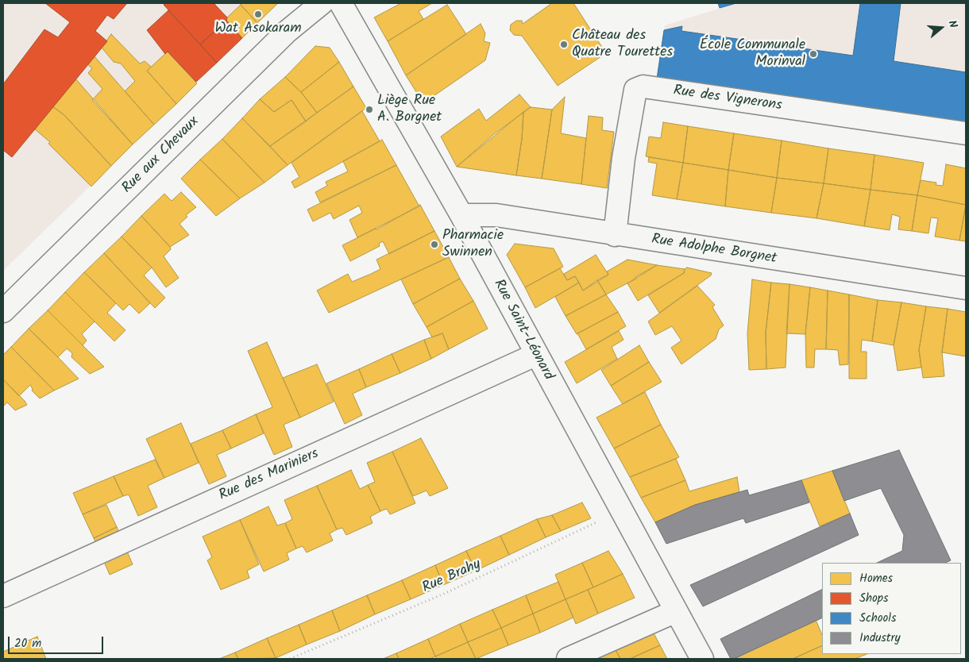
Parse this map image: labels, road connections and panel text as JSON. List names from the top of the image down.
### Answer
{
  "streets": {
    "street": [
      "Rue des Vignerons",
      "Rue aux Chevaux",
      "Rue Adolphe Borgnet",
      "Rue Saint-Léonard",
      "Rue des Mariniers"
    ],
    "path": ["Rue Brahy"]
  },
  "crossings": [
    ["Rue des Vignerons", "Rue Adolphe Borgnet"],
    ["Rue Adolphe Borgnet", "Rue Saint-Léonard"],
    ["Rue Saint-Léonard", "Rue des Mariniers"],
    ["Rue Saint-Léonard", "Rue Brahy"]
  ],
  "places": [
    "Wat Asokaram",
    "Château des Quatre Tourettes",
    "École Communale Morinval",
    "Liège Rue A. Borgnet",
    "Pharmacie Swinnen"
  ],
  "legend": [
    "Homes",
    "Shops",
    "Schools",
    "Industry"
  ],
  "scale_bar": "20 m",
  "north": "right"
}
